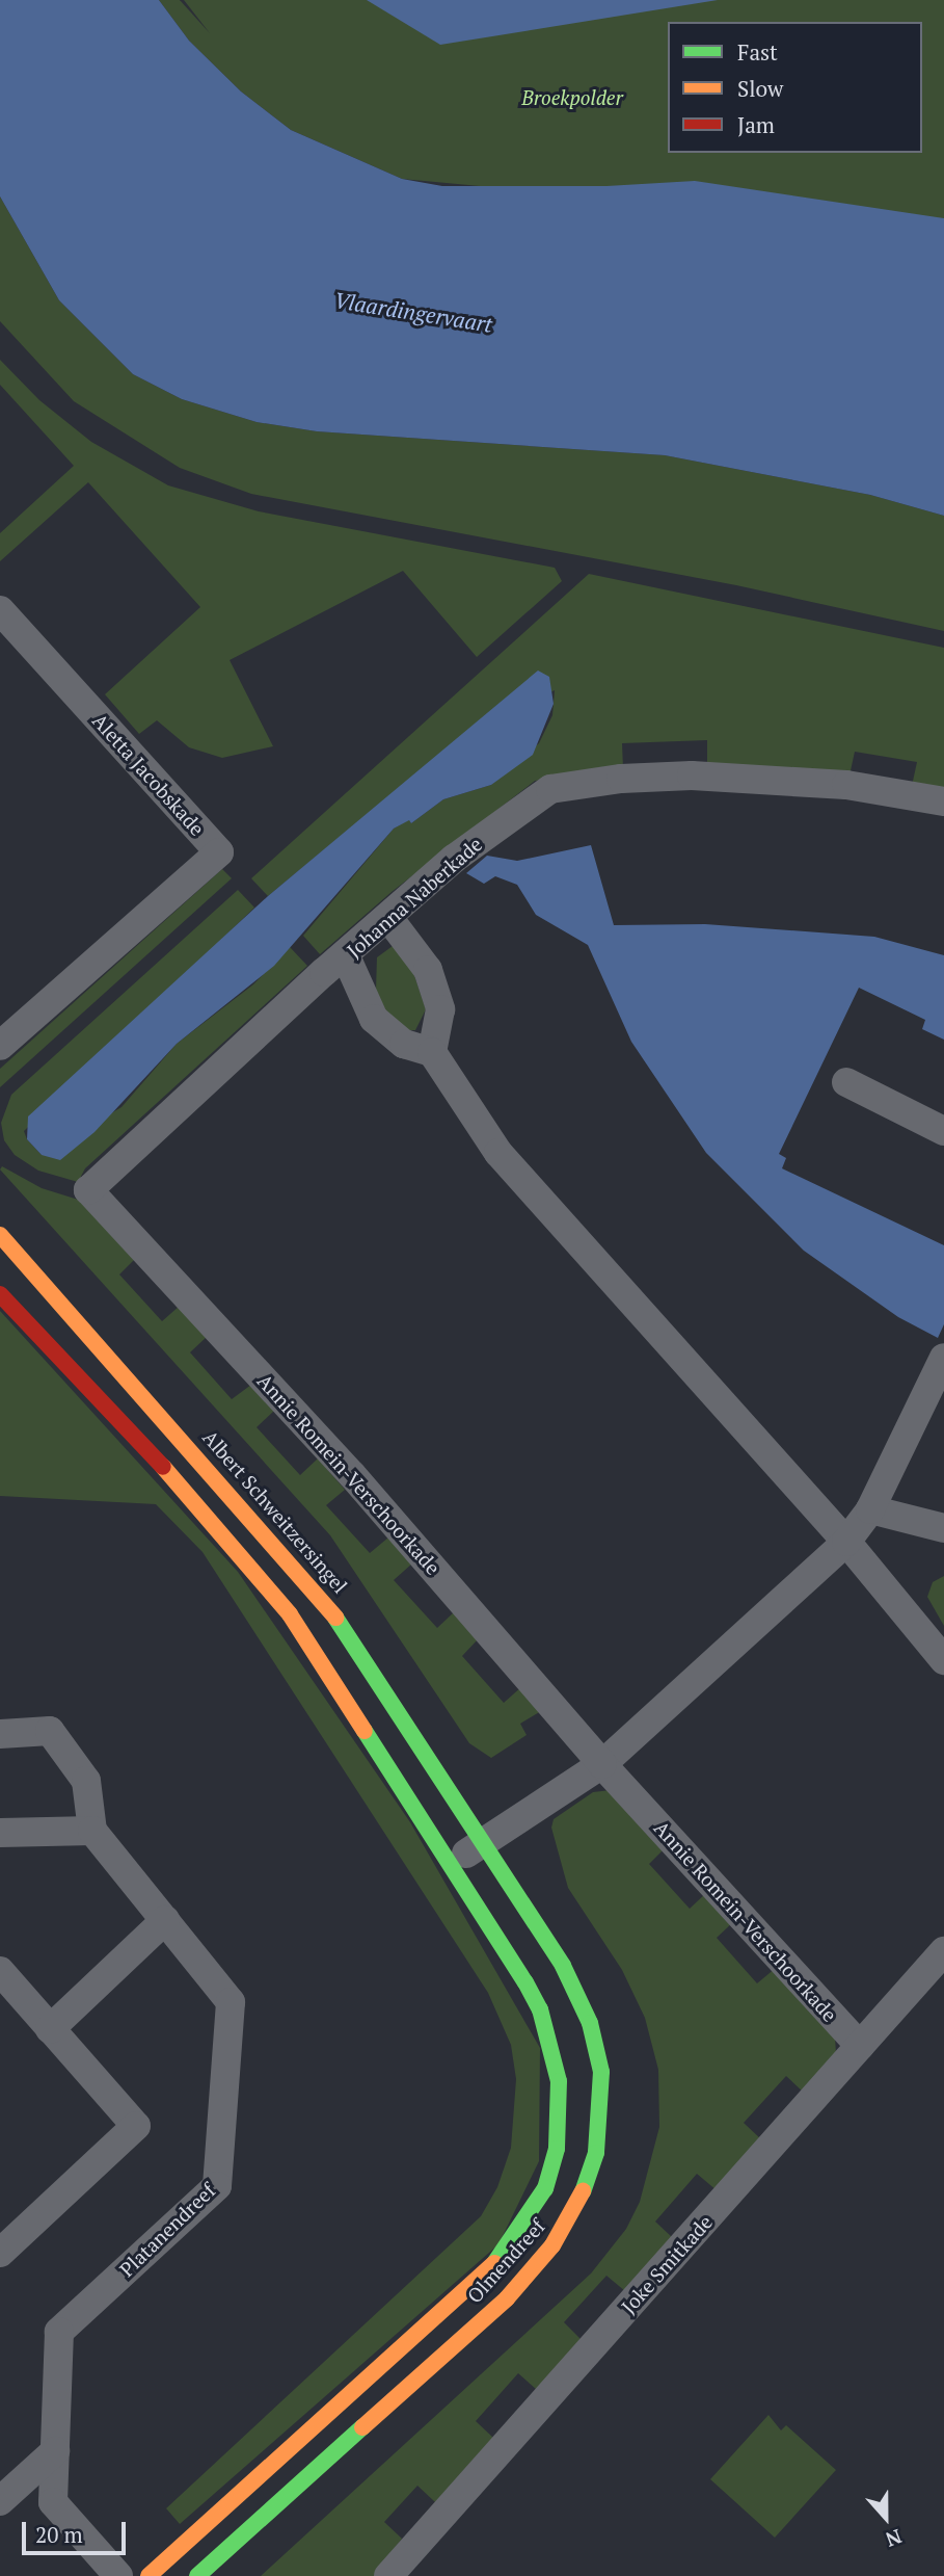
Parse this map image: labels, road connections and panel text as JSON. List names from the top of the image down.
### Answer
{
  "streets": {
    "street": [
      "Aletta Jacobskade",
      "Johanna Naberkade",
      "Annie Romein-Verschoorkade",
      "Albert Schweitzersingel",
      "Platanendreef",
      "Olmendreef",
      "Joke Smitkade"
    ]
  },
  "crossings": [
    ["Johanna Naberkade", "Annie Romein-Verschoorkade"],
    ["Annie Romein-Verschoorkade", "Joke Smitkade"],
    ["Albert Schweitzersingel", "Olmendreef"]
  ],
  "water": ["Vlaardingervaart"],
  "parks": ["Broekpolder"],
  "legend": ["Fast", "Slow", "Jam"],
  "scale_bar": "20 m",
  "north": "bottom"
}
